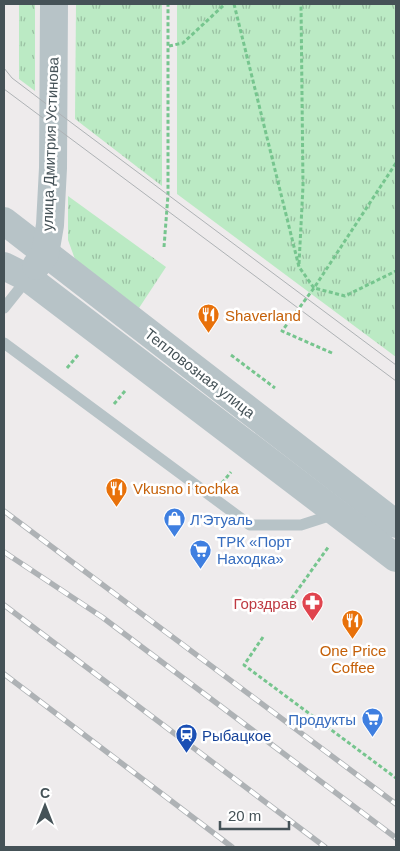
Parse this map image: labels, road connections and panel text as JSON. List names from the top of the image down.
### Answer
{
  "streets": {
    "street": ["улица Дмитрия Устинова", "Тепловозная улица"]
  },
  "crossings": [
    ["улица Дмитрия Устинова", "Тепловозная улица"]
  ],
  "places": {
    "restaurant": ["Shaverland", "Vkusno i tochka", "One Price Coffee"],
    "shop": ["Л'Этуаль"],
    "supermarket": ["ТРК «Порт Находка»", "Продукты"],
    "pharmacy": ["Горздрав"],
    "station": ["Рыбацкое"]
  },
  "scale_bar": "20 m",
  "north": "top"
}
